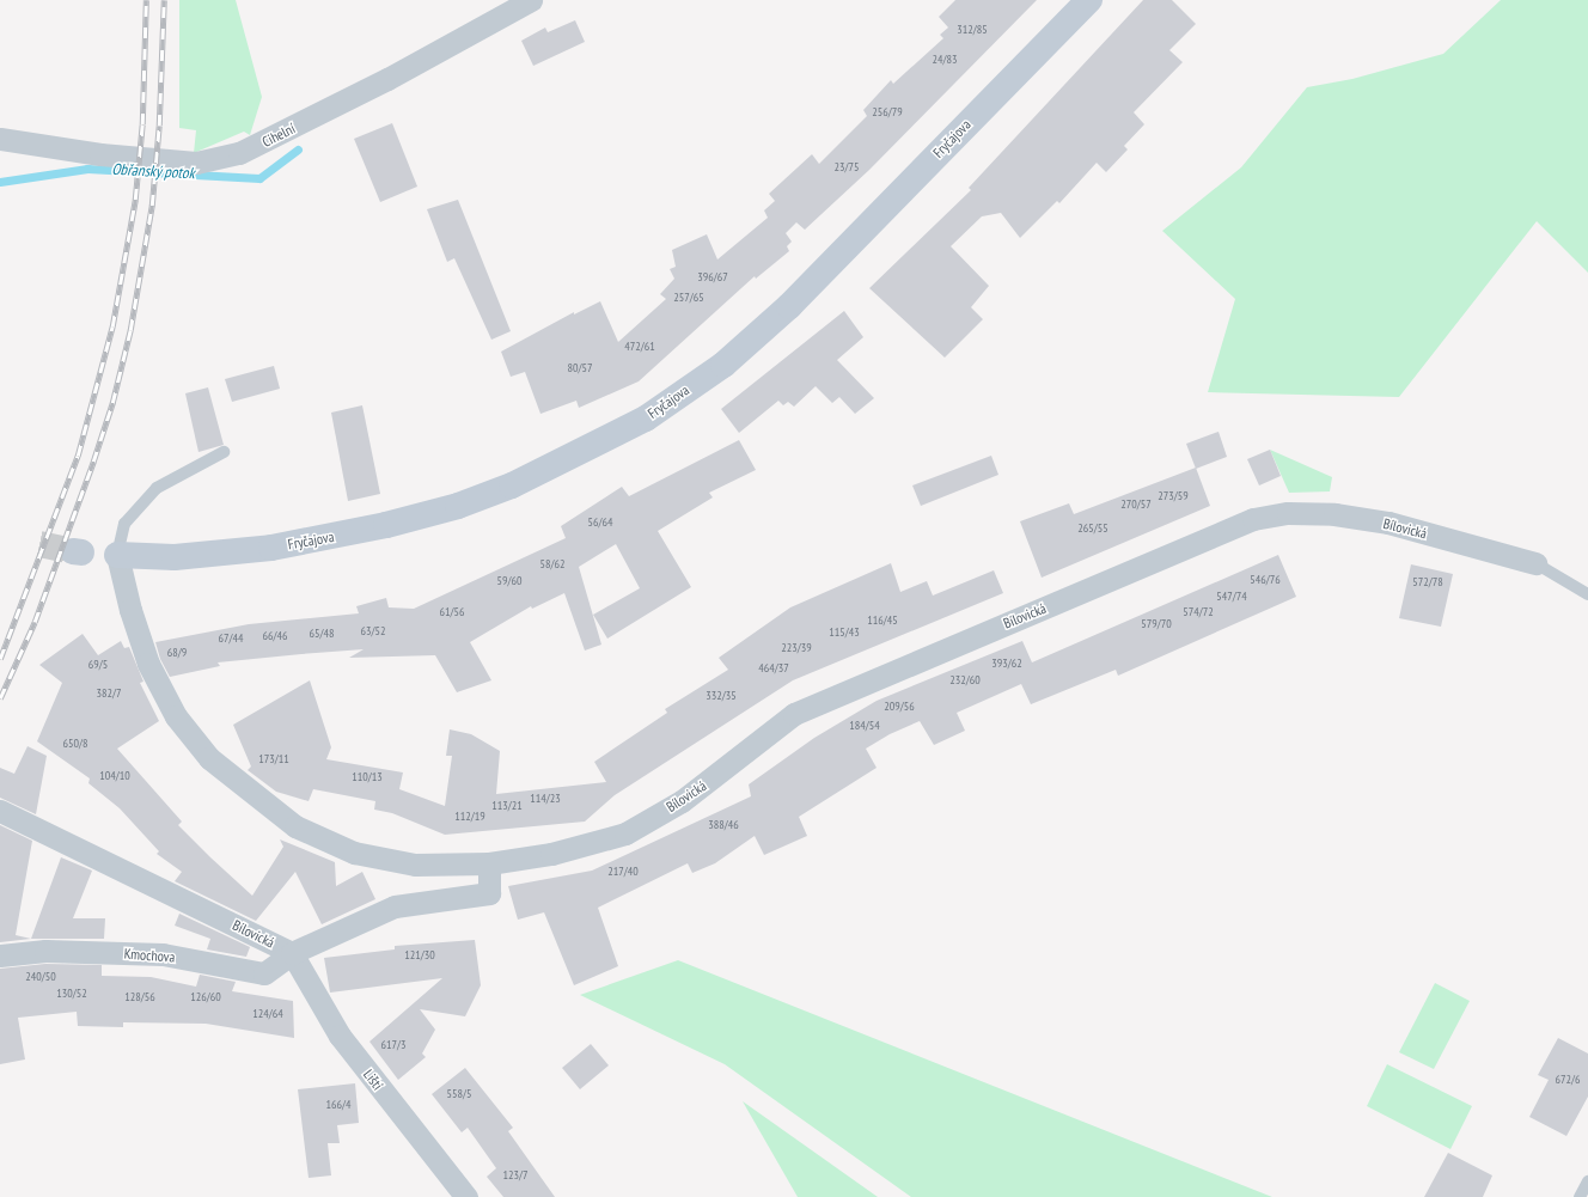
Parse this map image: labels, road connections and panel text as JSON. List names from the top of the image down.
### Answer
{
  "streets": {
    "main road": ["Fryčajova"],
    "street": [
      "Cihelní",
      "Bílovická",
      "Kmochova",
      "Liští"
    ]
  },
  "crossings": [
    ["Fryčajova", "Bílovická"],
    ["Bílovická", "Kmochova"],
    ["Bílovická", "Liští"],
    ["Kmochova", "Liští"]
  ],
  "water": ["Obřanský potok"],
  "house_numbers": [
    "312/85",
    "24/83",
    "256/79",
    "23/75",
    "396/67",
    "257/65",
    "472/61",
    "80/57",
    "273/59",
    "270/57",
    "56/64",
    "265/55",
    "58/62",
    "546/76",
    "59/60",
    "572/78",
    "547/74",
    "61/56",
    "574/72",
    "116/45",
    "579/70",
    "63/52",
    "115/43",
    "65/48",
    "66/46",
    "67/44",
    "223/39",
    "68/9",
    "393/62",
    "69/5",
    "464/37",
    "232/60",
    "382/7",
    "332/35",
    "209/56",
    "184/54",
    "650/8",
    "173/11",
    "104/10",
    "110/13",
    "114/23",
    "113/21",
    "112/19",
    "388/46",
    "217/40",
    "121/30",
    "240/50",
    "130/52",
    "128/56",
    "126/60",
    "124/64",
    "617/3",
    "672/6",
    "558/5",
    "166/4",
    "123/7"
  ]
}
